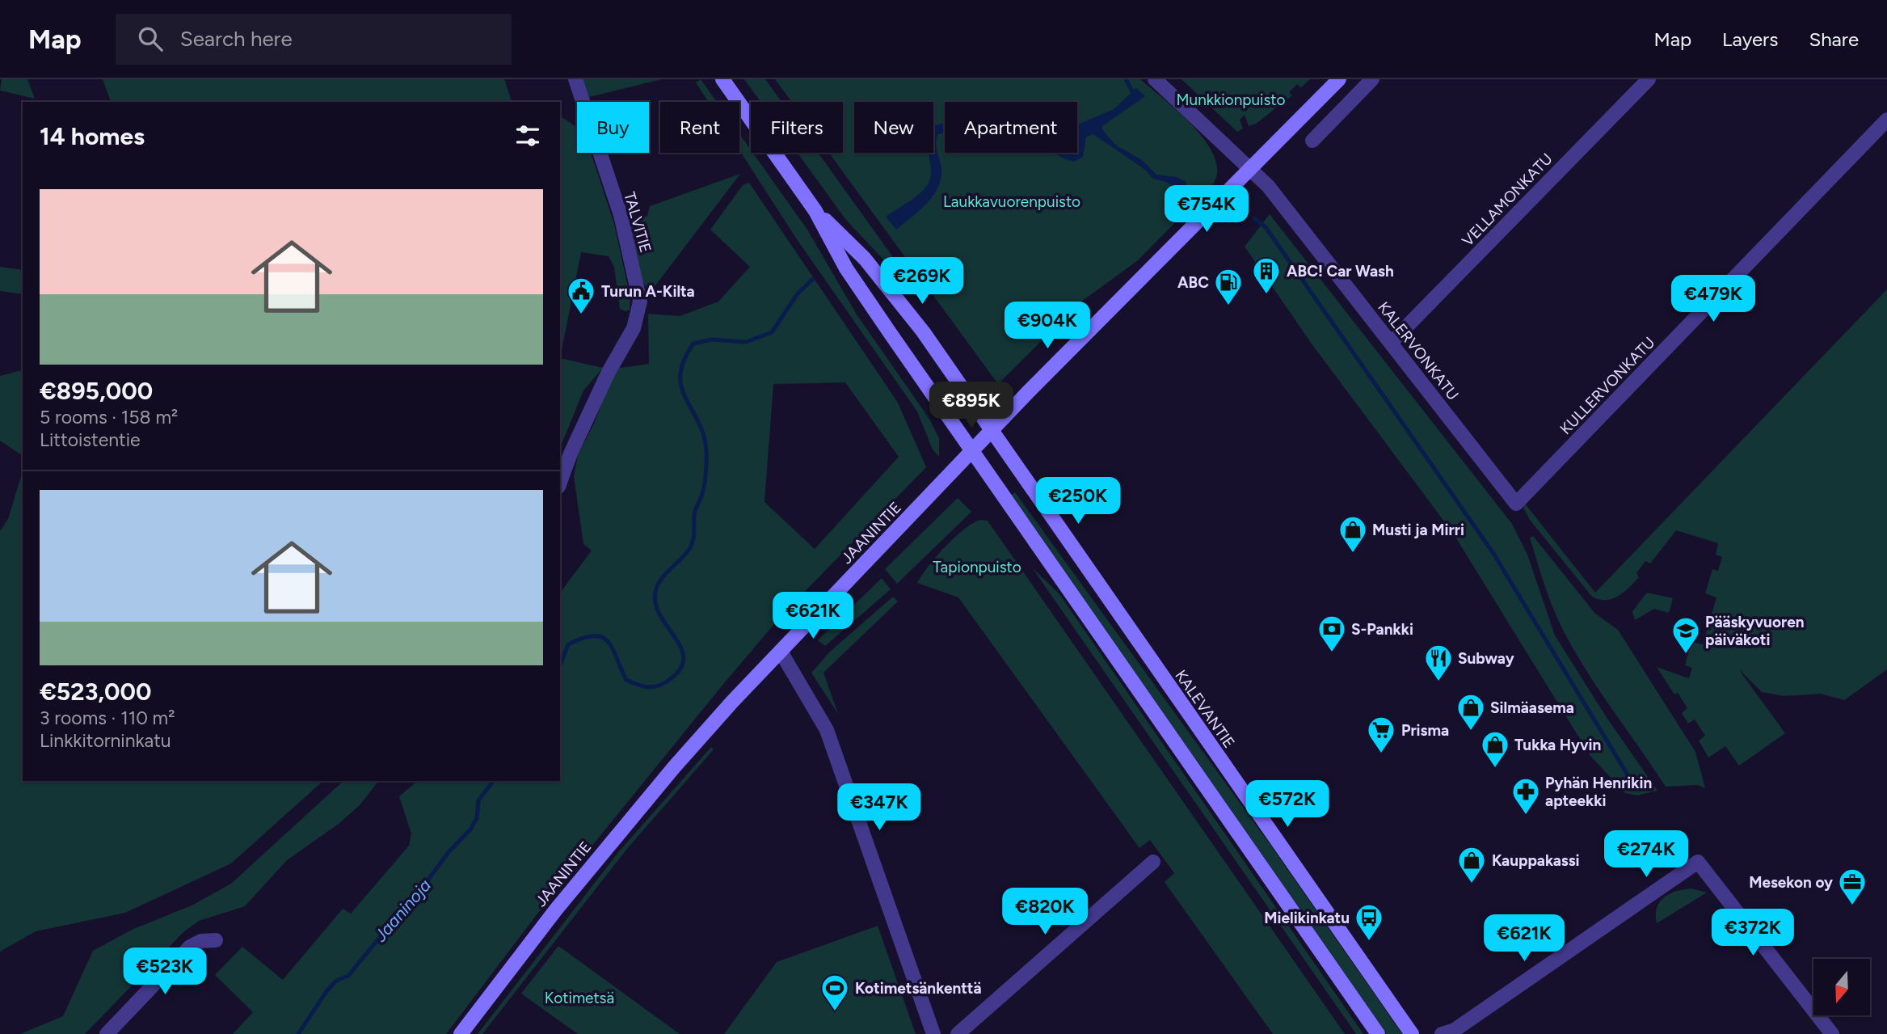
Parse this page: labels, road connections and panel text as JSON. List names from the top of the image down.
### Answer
{
  "streets": {
    "main road": ["JAANINTIE", "KALEVANTIE"],
    "street": [
      "VELLAMONKATU",
      "TALVITIE",
      "KALERVONKATU",
      "KULLERVONKATU"
    ]
  },
  "crossings": [
    ["VELLAMONKATU", "KALERVONKATU"],
    ["KALERVONKATU", "KULLERVONKATU"],
    ["KALERVONKATU", "JAANINTIE"],
    ["JAANINTIE", "KALEVANTIE"]
  ],
  "water": ["Jaaninoja"],
  "parks": [
    "Munkkionpuisto",
    "Laukkavuorenpuisto",
    "Tapionpuisto",
    "Kotimetsä"
  ],
  "places": {
    "building": ["ABC! Car Wash"],
    "fuel station": ["ABC"],
    "public building": ["Turun A-Kilta"],
    "shop": [
      "Musti ja Mirri",
      "Silmäasema",
      "Tukka Hyvin",
      "Kauppakassi"
    ],
    "bank": ["S-Pankki"],
    "school or university": ["Pääskyvuoren päiväkoti"],
    "restaurant": ["Subway"],
    "supermarket": ["Prisma"],
    "pharmacy": ["Pyhän Henrikin apteekki"],
    "office": ["Mesekon oy"],
    "bus stop": ["Mielikinkatu"],
    "sports": ["Kotimetsänkenttä"]
  },
  "north": "bottom",
  "page": {
    "header": "Map",
    "search": "Search here",
    "nav": ["Map", "Layers", "Share"],
    "chip": [
      "Buy",
      "Rent",
      "Filters",
      "New",
      "Apartment"
    ],
    "heading": "14 homes",
    "list": [
      {
        "name": "€895,000",
        "note": "5 rooms · 158 m² · Littoistentie"
      },
      {
        "name": "€523,000",
        "note": "3 rooms · 110 m² · Linkkitorninkatu"
      }
    ],
    "price": [
      "€754K",
      "€269K",
      "€479K",
      "€904K",
      "€895K",
      "€250K",
      "€621K",
      "€572K",
      "€347K",
      "€274K",
      "€820K",
      "€372K",
      "€621K",
      "€523K"
    ]
  }
}
